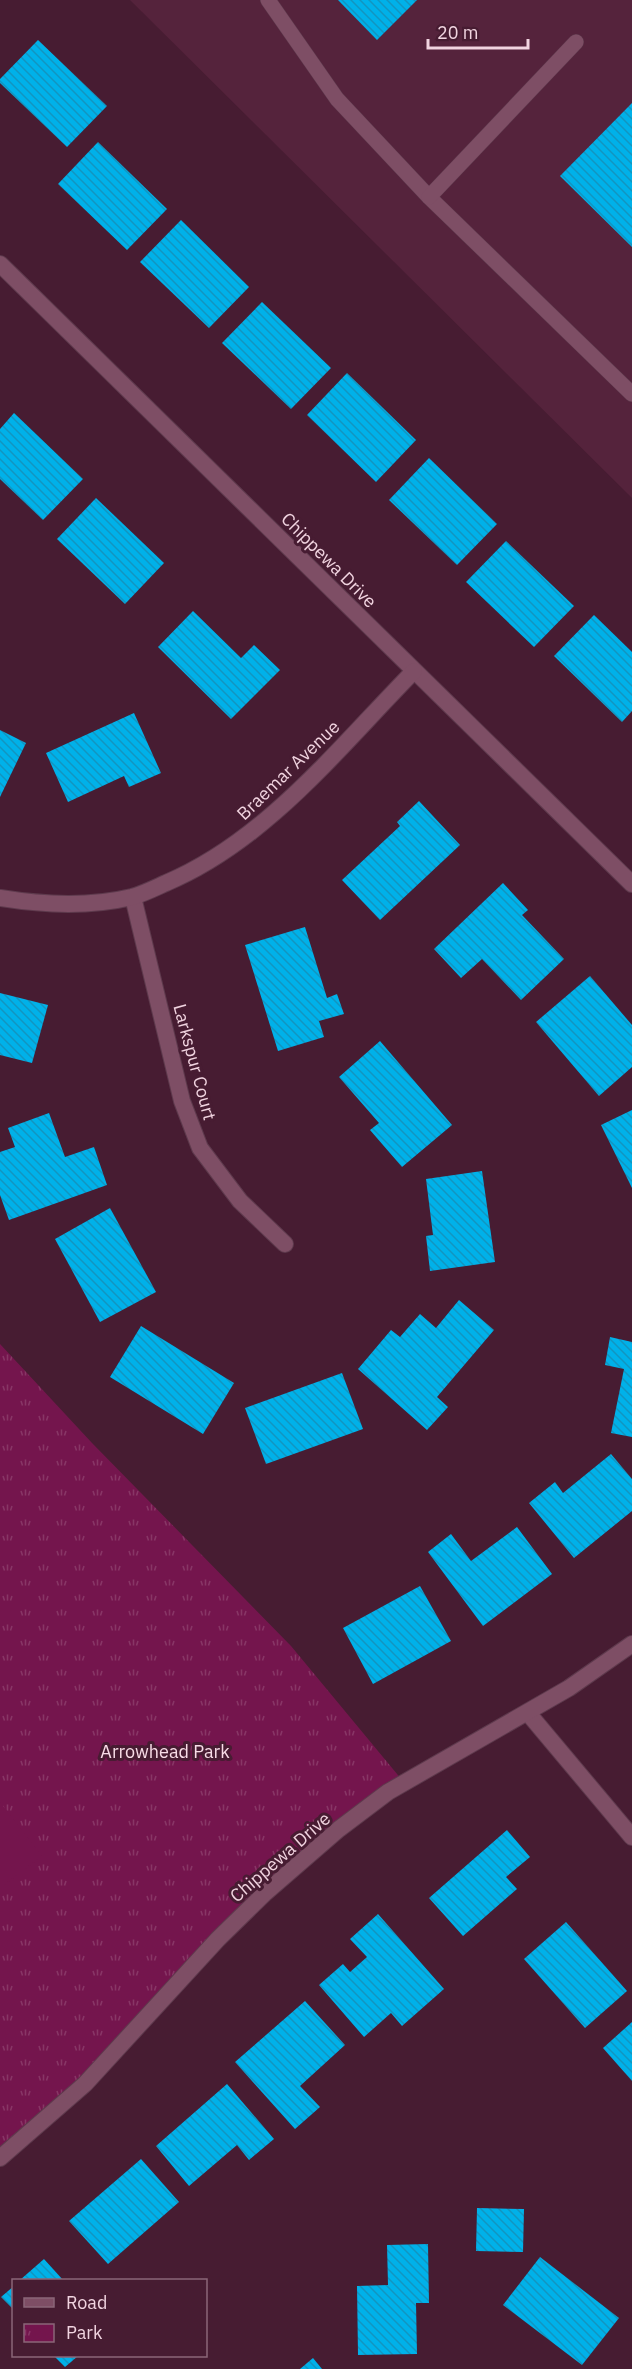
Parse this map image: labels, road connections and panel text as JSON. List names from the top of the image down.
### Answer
{
  "streets": {
    "street": ["Chippewa Drive", "Braemar Avenue", "Larkspur Court"]
  },
  "crossings": [
    ["Chippewa Drive", "Braemar Avenue"],
    ["Braemar Avenue", "Larkspur Court"]
  ],
  "parks": ["Arrowhead Park"],
  "legend": ["Road", "Park"],
  "scale_bar": "20 m"
}
